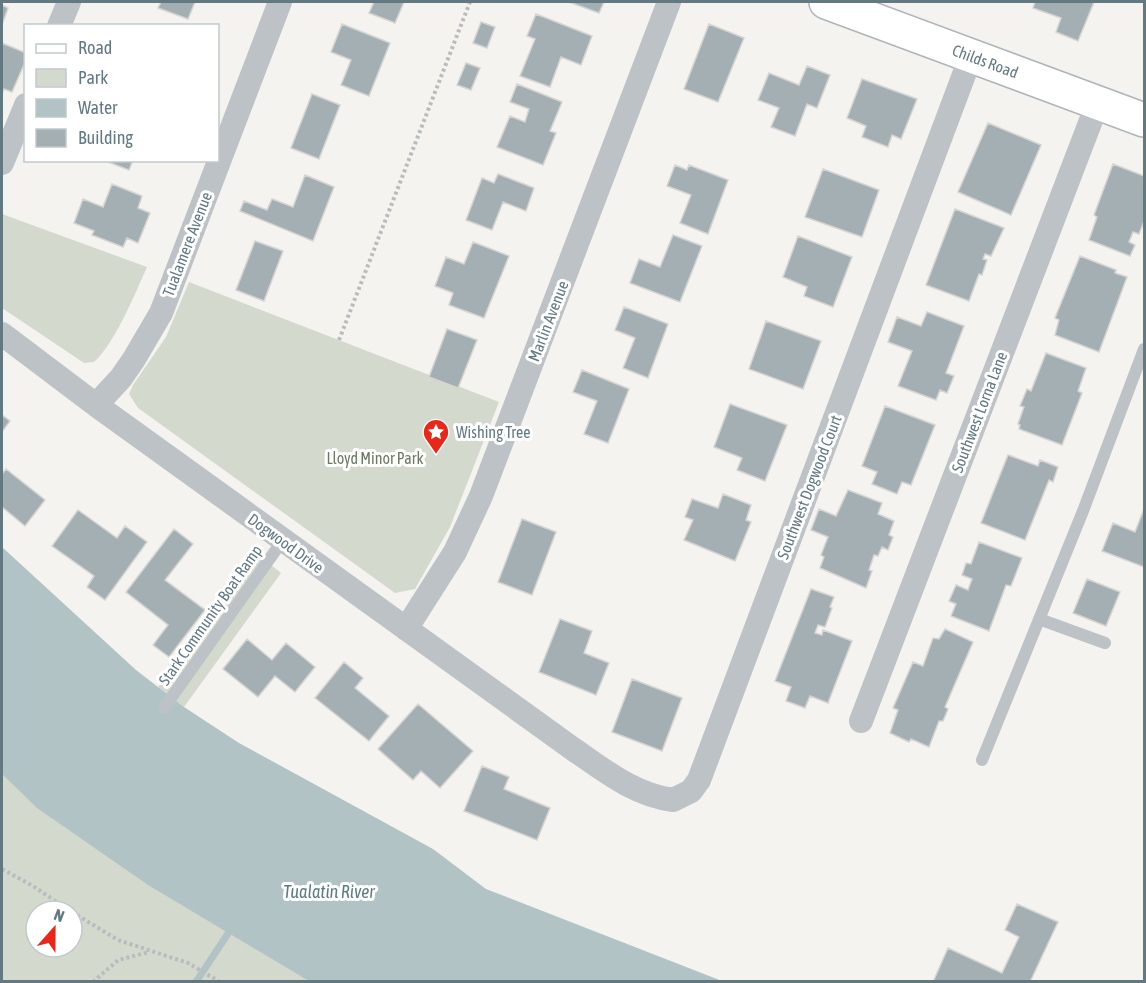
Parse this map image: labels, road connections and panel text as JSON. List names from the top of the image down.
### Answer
{
  "streets": {
    "street": [
      "Childs Road",
      "Tualamere Avenue",
      "Marlin Avenue",
      "Southwest Lorna Lane",
      "Southwest Dogwood Court",
      "Dogwood Drive"
    ],
    "lane": ["Stark Community Boat Ramp"]
  },
  "crossings": [
    ["Childs Road", "Southwest Lorna Lane"],
    ["Childs Road", "Southwest Dogwood Court"],
    ["Tualamere Avenue", "Dogwood Drive"],
    ["Marlin Avenue", "Dogwood Drive"],
    ["Southwest Dogwood Court", "Dogwood Drive"],
    ["Dogwood Drive", "Stark Community Boat Ramp"]
  ],
  "water": ["Tualatin River"],
  "parks": ["Lloyd Minor Park"],
  "places": {
    "place": ["Wishing Tree"]
  },
  "legend": [
    "Road",
    "Park",
    "Water",
    "Building"
  ],
  "north": "top"
}
